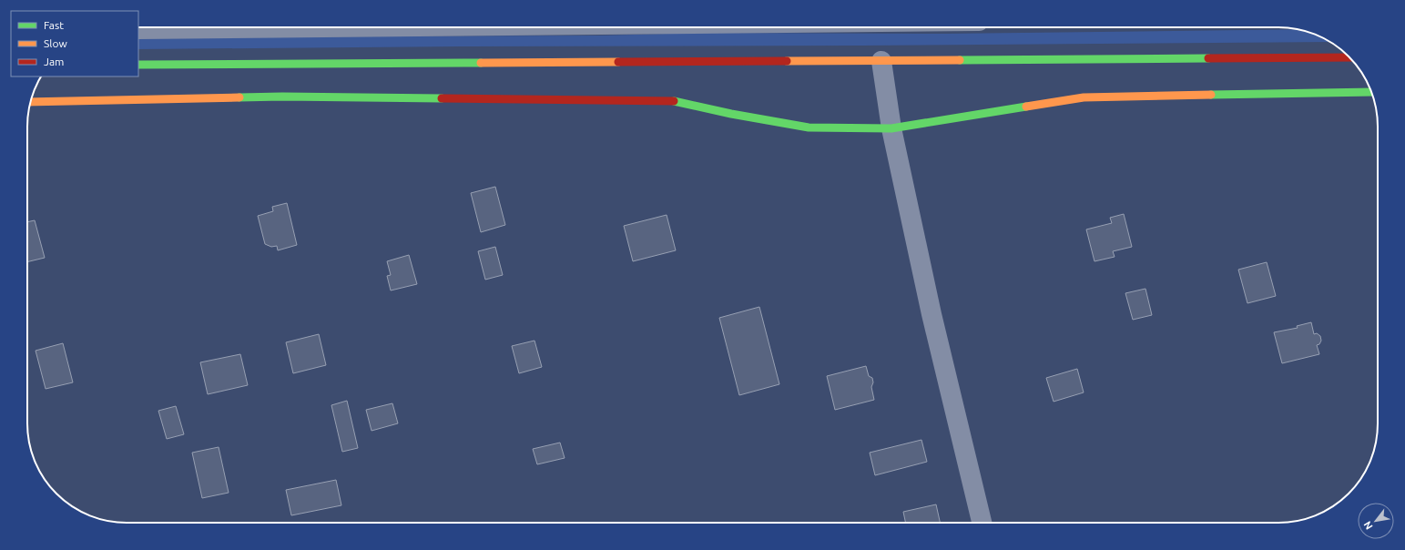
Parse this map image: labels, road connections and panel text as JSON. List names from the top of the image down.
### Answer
{
  "legend": ["Fast", "Slow", "Jam"],
  "north": "bottom left"
}
